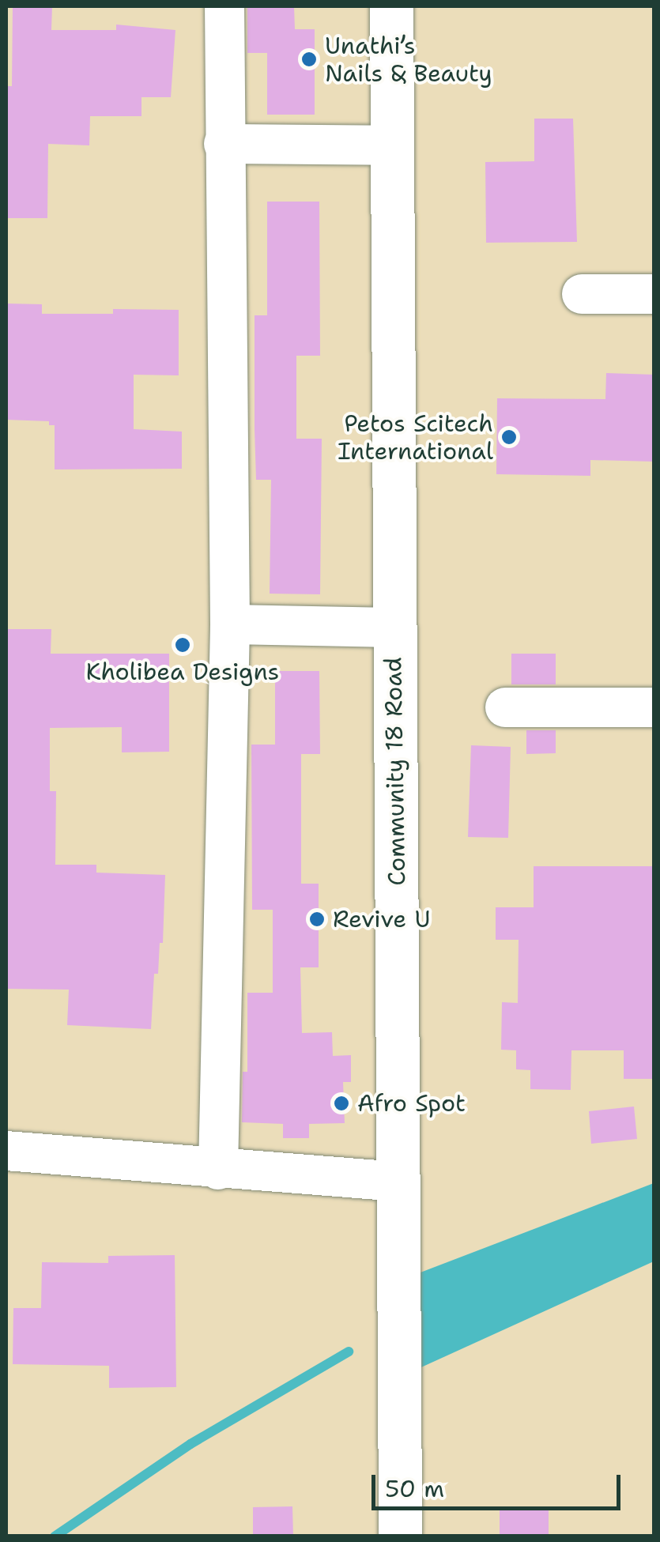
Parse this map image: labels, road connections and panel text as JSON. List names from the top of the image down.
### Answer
{
  "streets": {
    "main road": ["Community 18 Road"]
  },
  "places": [
    "Unathi’s Nails & Beauty",
    "Petos Scitech International",
    "Kholibea Designs",
    "Revive U",
    "Afro Spot"
  ],
  "scale_bar": "50 m"
}
